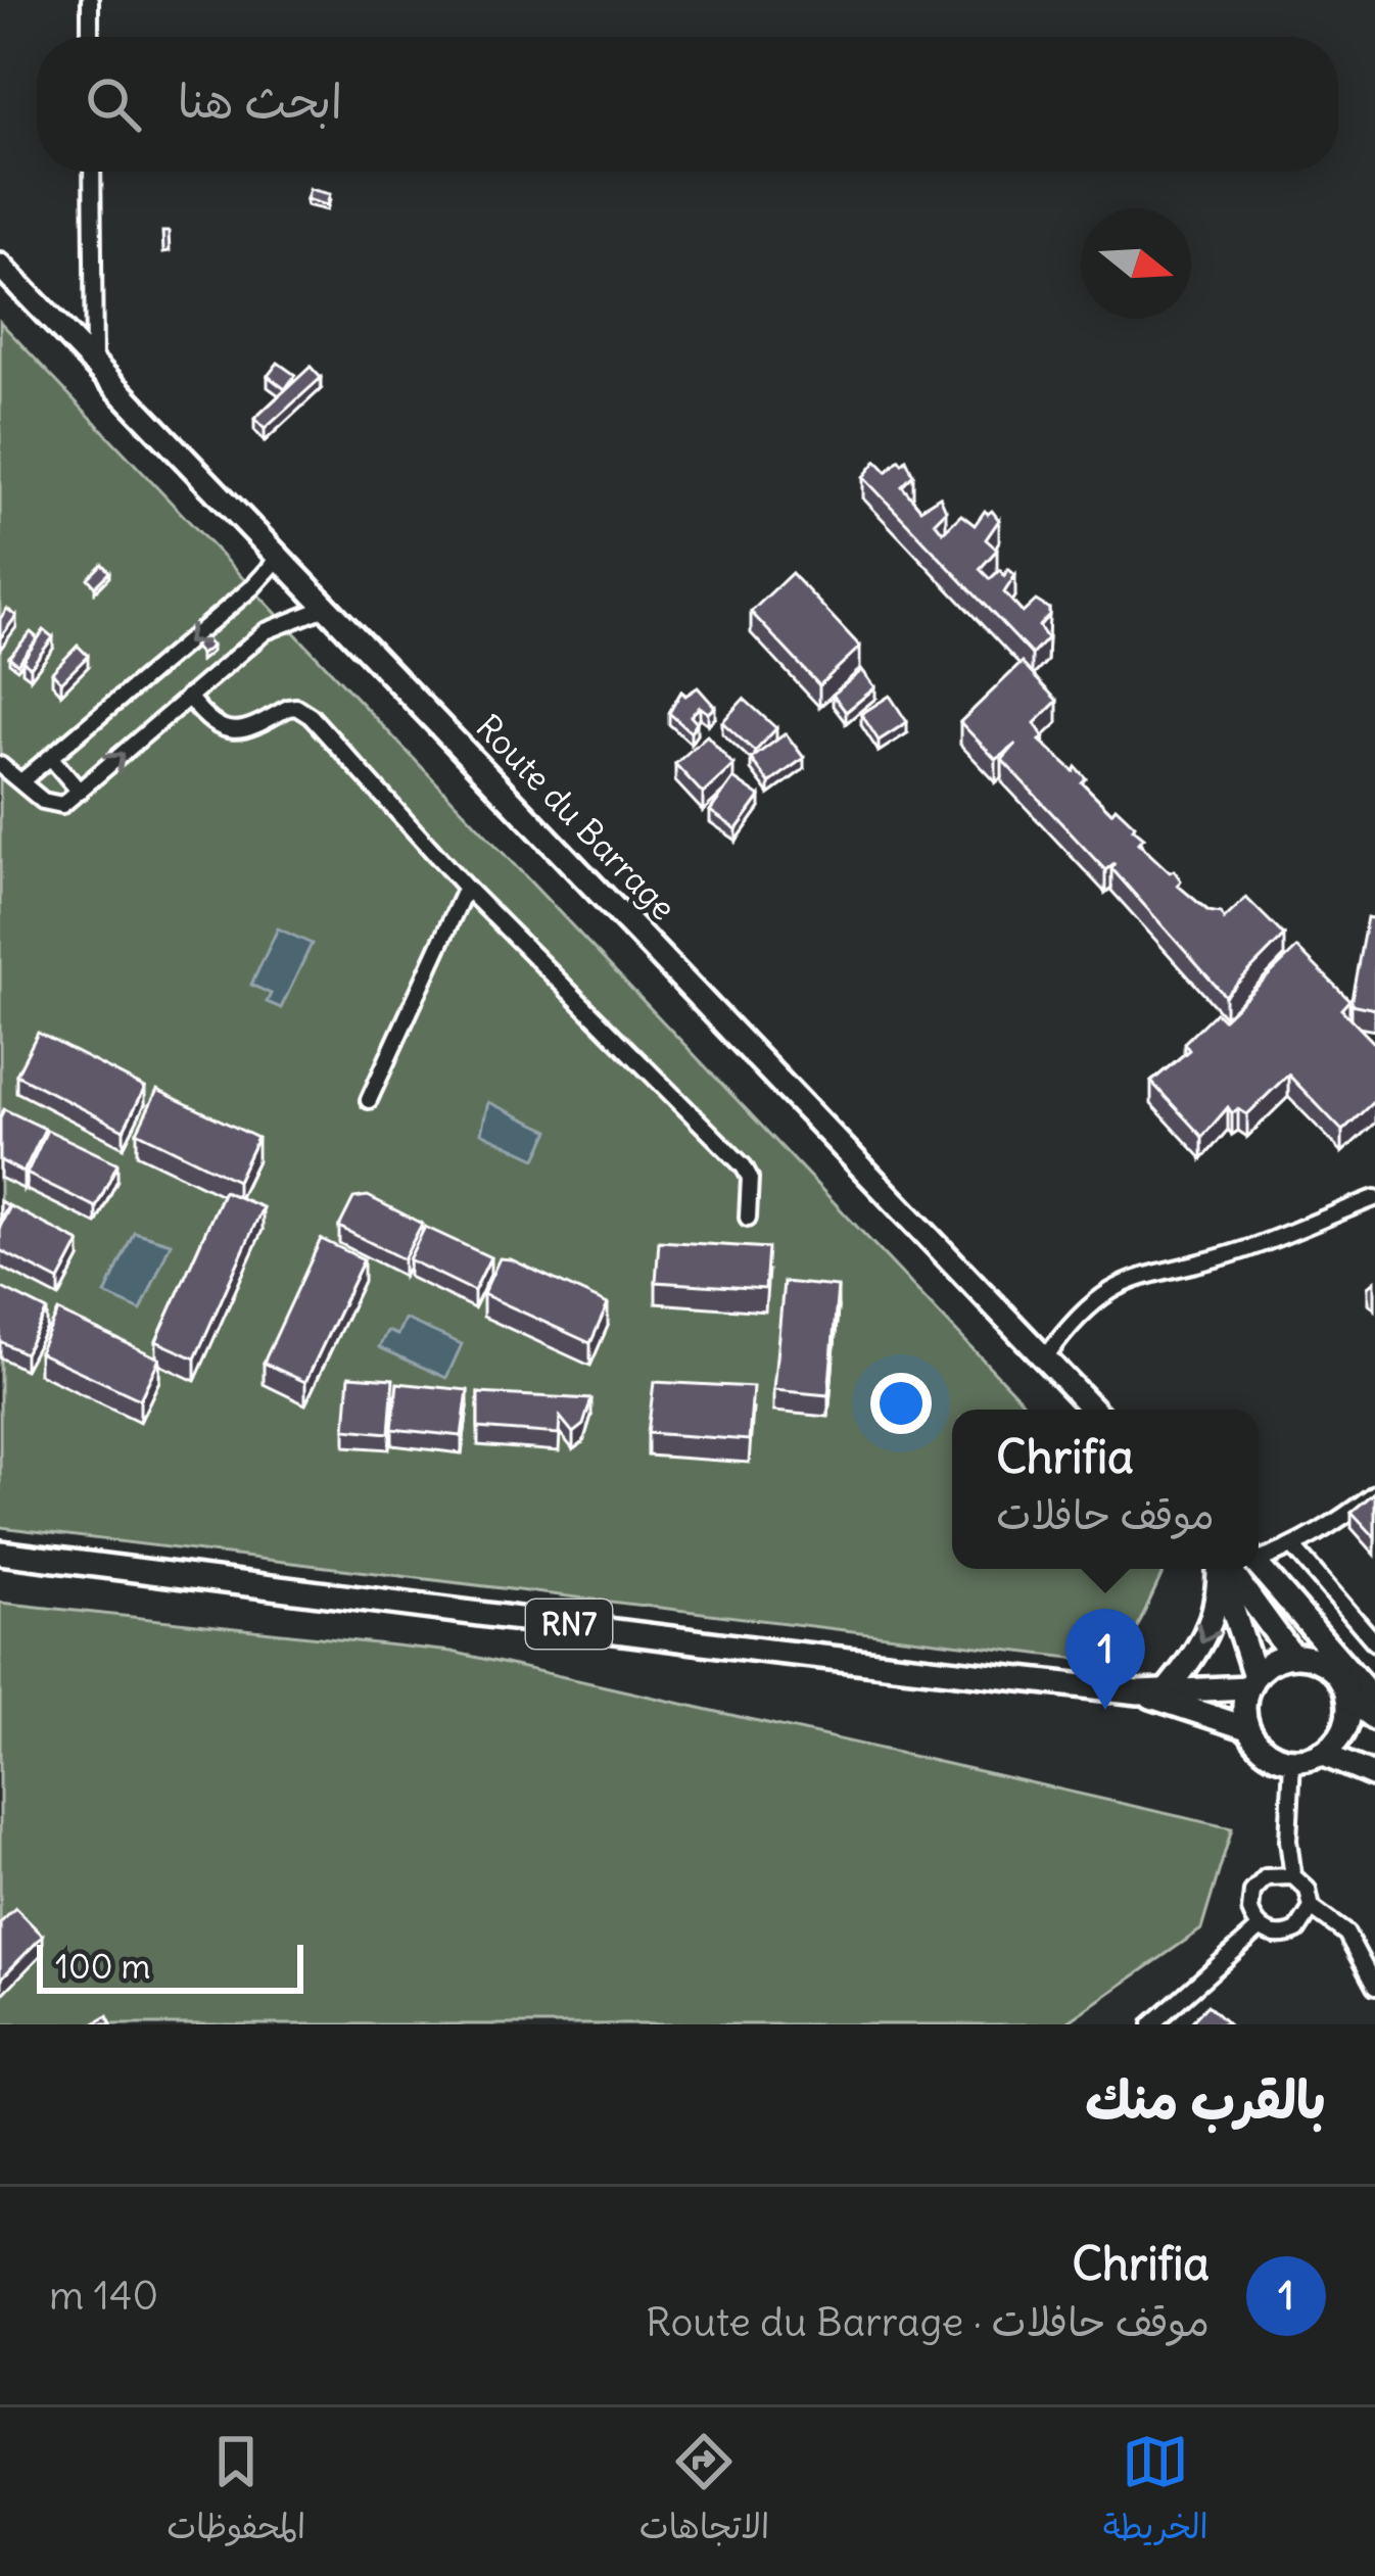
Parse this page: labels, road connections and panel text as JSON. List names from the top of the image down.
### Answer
{
  "streets": {
    "main road": ["Route du Barrage", "RN7"]
  },
  "scale_bar": "100 m",
  "north": "right",
  "page": {
    "search": "ابحث هنا",
    "popup": ["Chrifia", "موقف حافلات"],
    "pins": "1",
    "scale": "100 m",
    "heading": "بالقرب منك",
    "list": [
      {
        "mark": "1",
        "name": "Chrifia",
        "note": "موقف حافلات · Route du Barrage",
        "value": "140 m"
      }
    ],
    "nav": ["الخريطة", "الاتجاهات", "المحفوظات"]
  }
}
